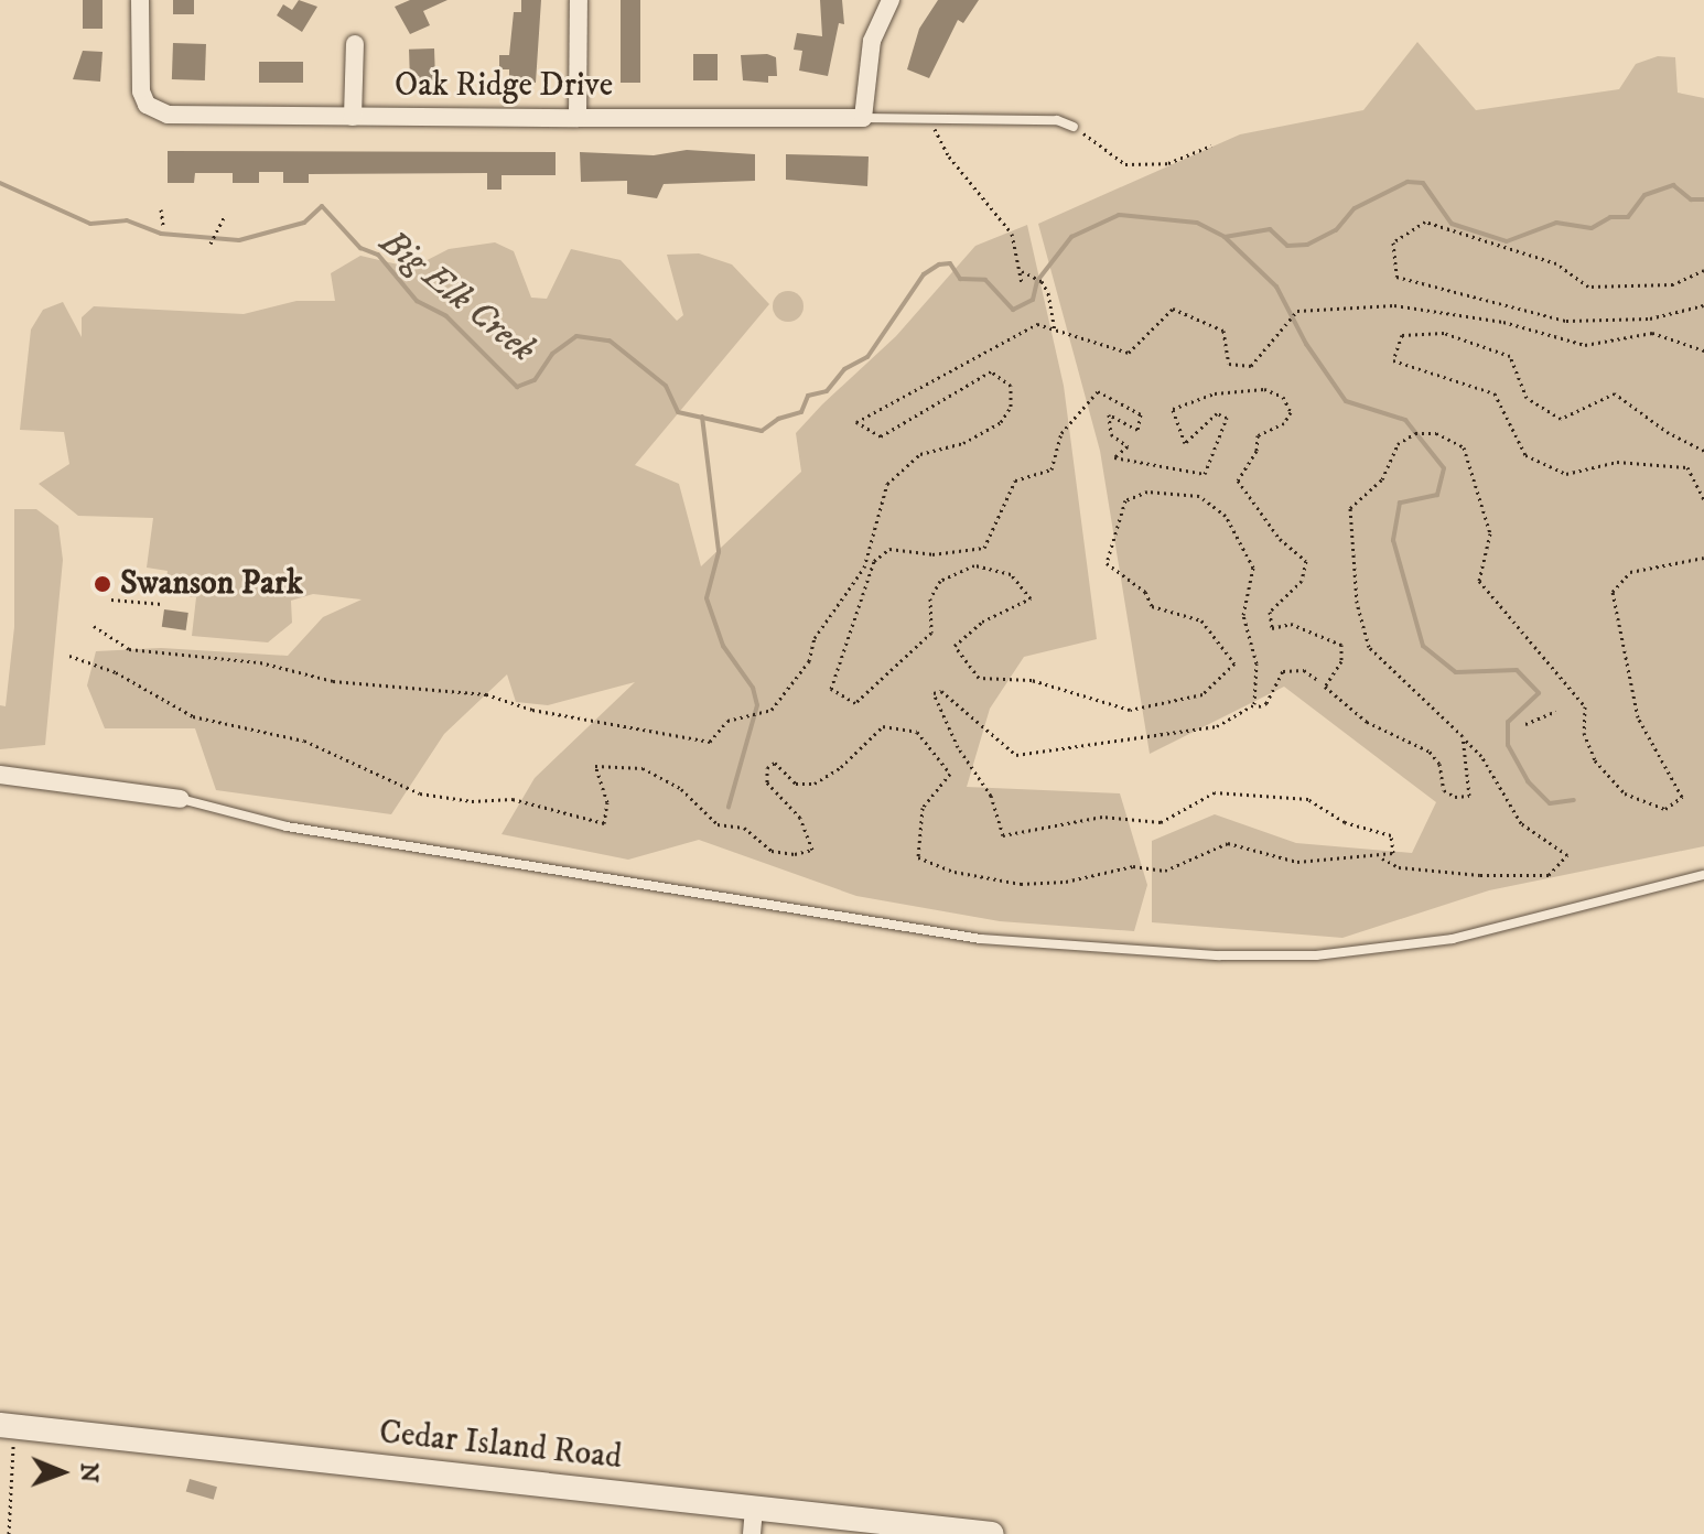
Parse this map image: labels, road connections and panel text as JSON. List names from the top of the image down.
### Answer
{
  "streets": {
    "street": ["Oak Ridge Drive", "Cedar Island Road"]
  },
  "water": ["Big Elk Creek"],
  "places": ["Swanson Park"],
  "north": "right"
}
